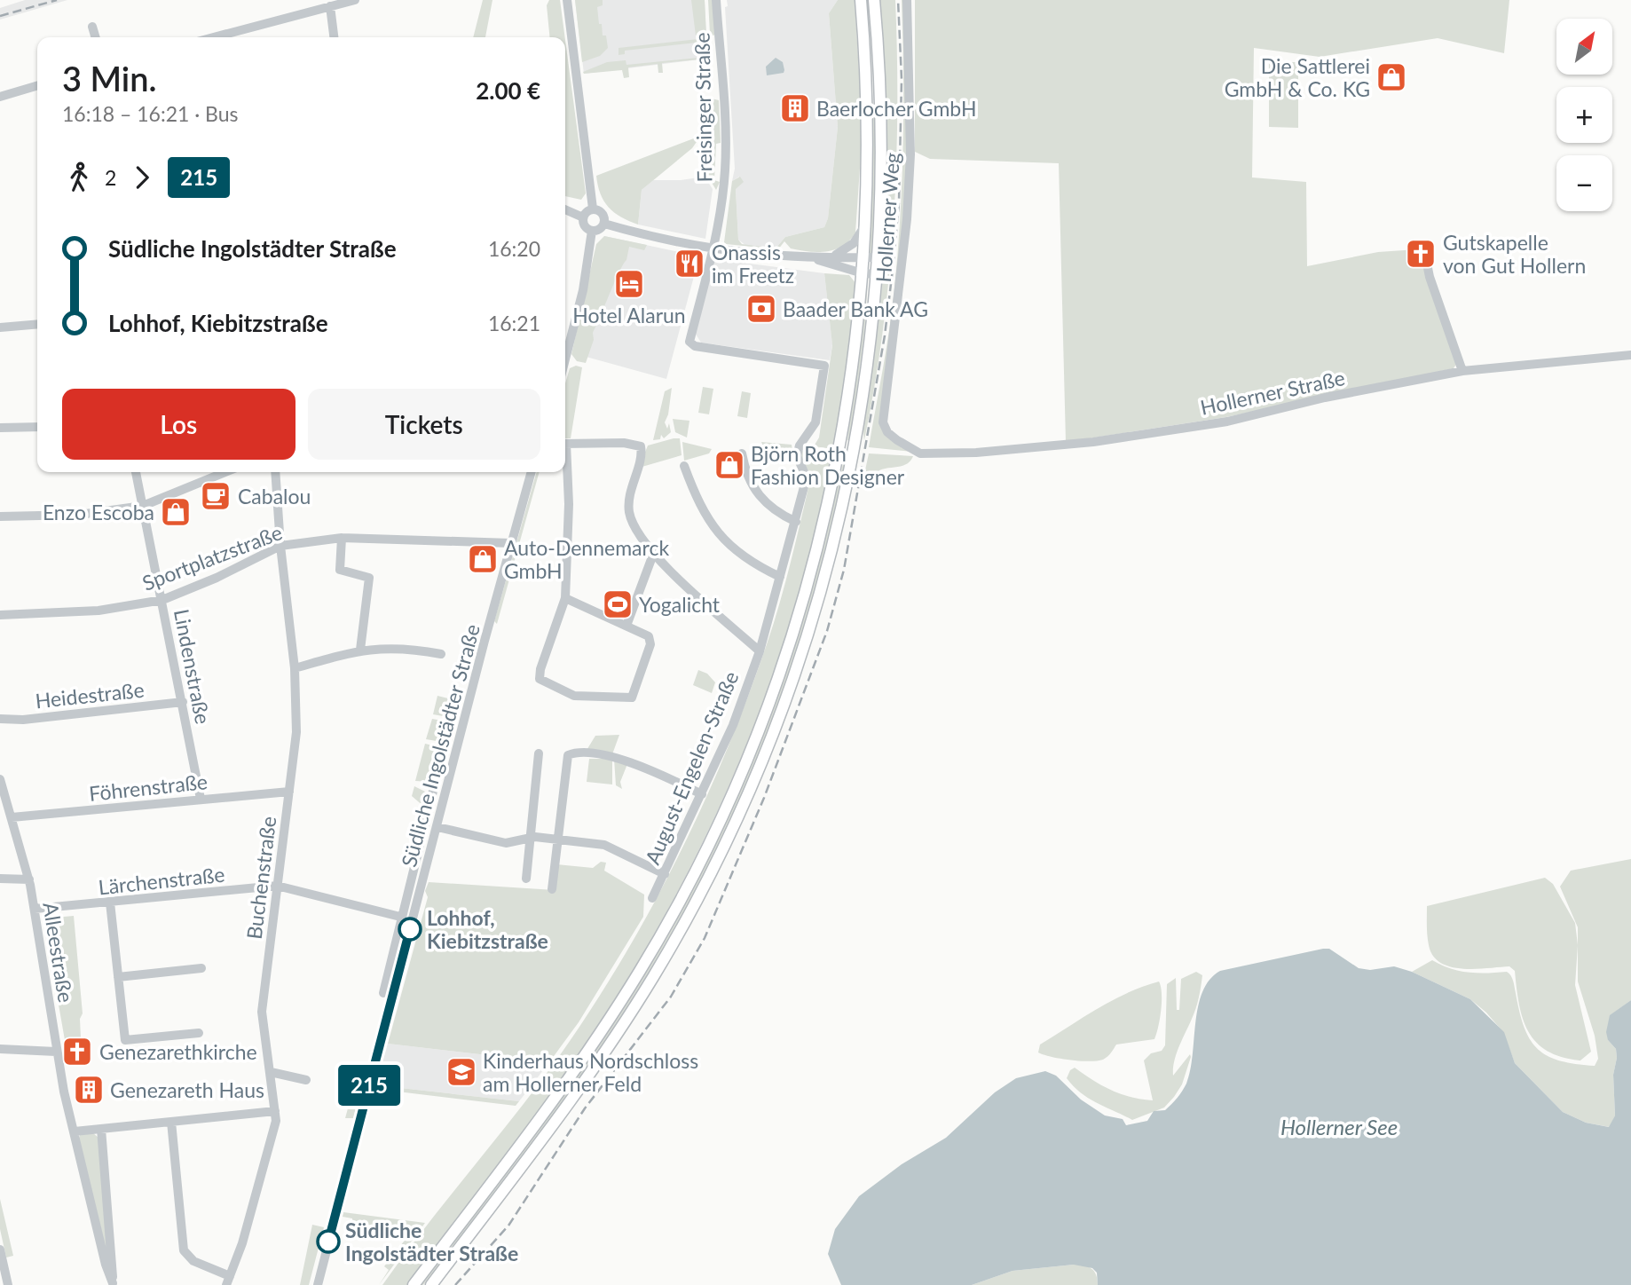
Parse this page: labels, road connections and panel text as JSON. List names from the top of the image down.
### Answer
{
  "streets": {
    "street": [
      "Freisinger Straße",
      "Hollerner Weg",
      "Hollerner Straße",
      "Sportplatzstraße",
      "Lindenstraße",
      "Heidestraße",
      "Südliche Ingolstädter Straße",
      "August-Engelen-Straße",
      "Föhrenstraße",
      "Buchenstraße",
      "Lärchenstraße",
      "Alleestraße"
    ]
  },
  "crossings": [
    ["Freisinger Straße", "August-Engelen-Straße"],
    ["Hollerner Weg", "Hollerner Straße"],
    ["Sportplatzstraße", "Lindenstraße"],
    ["Sportplatzstraße", "Südliche Ingolstädter Straße"],
    ["Sportplatzstraße", "Buchenstraße"],
    ["Lindenstraße", "Heidestraße"],
    ["Lindenstraße", "Föhrenstraße"],
    ["Föhrenstraße", "Buchenstraße"],
    ["Föhrenstraße", "Alleestraße"],
    ["Buchenstraße", "Lärchenstraße"],
    ["Lärchenstraße", "Alleestraße"]
  ],
  "water": ["Hollerner See"],
  "places": {
    "shop": [
      "Die Sattlerei GmbH & Co. KG",
      "Björn Roth Fashion Designer",
      "Enzo Escoba",
      "Auto-Dennemarck GmbH"
    ],
    "building": ["Baerlocher GmbH", "Genezareth Haus"],
    "church": ["Gutskapelle von Gut Hollern", "Genezarethkirche"],
    "restaurant": ["Onassis im Freetz"],
    "hotel": ["Hotel Alarun"],
    "bank": ["Baader Bank AG"],
    "cafe": ["Cabalou"],
    "sports": ["Yogalicht"],
    "other": ["Lohhof, Kiebitzstraße", "Südliche Ingolstädter Straße"],
    "school or university": ["Kinderhaus Nordschloss am Hollerner Feld"]
  },
  "lines": ["bus line 215"],
  "north": "top right",
  "page": {
    "on_map": "215",
    "map_buttons": ["+", "−"],
    "heading": ["3 Min.", "16:18 – 16:21 · Bus", "2.00 €"],
    "legs": ["2", "215"],
    "list": [
      {
        "name": "Südliche Ingolstädter Straße",
        "value": "16:20"
      },
      {
        "name": "Lohhof, Kiebitzstraße",
        "value": "16:21"
      }
    ],
    "buttons": ["Los", "Tickets"]
  }
}
